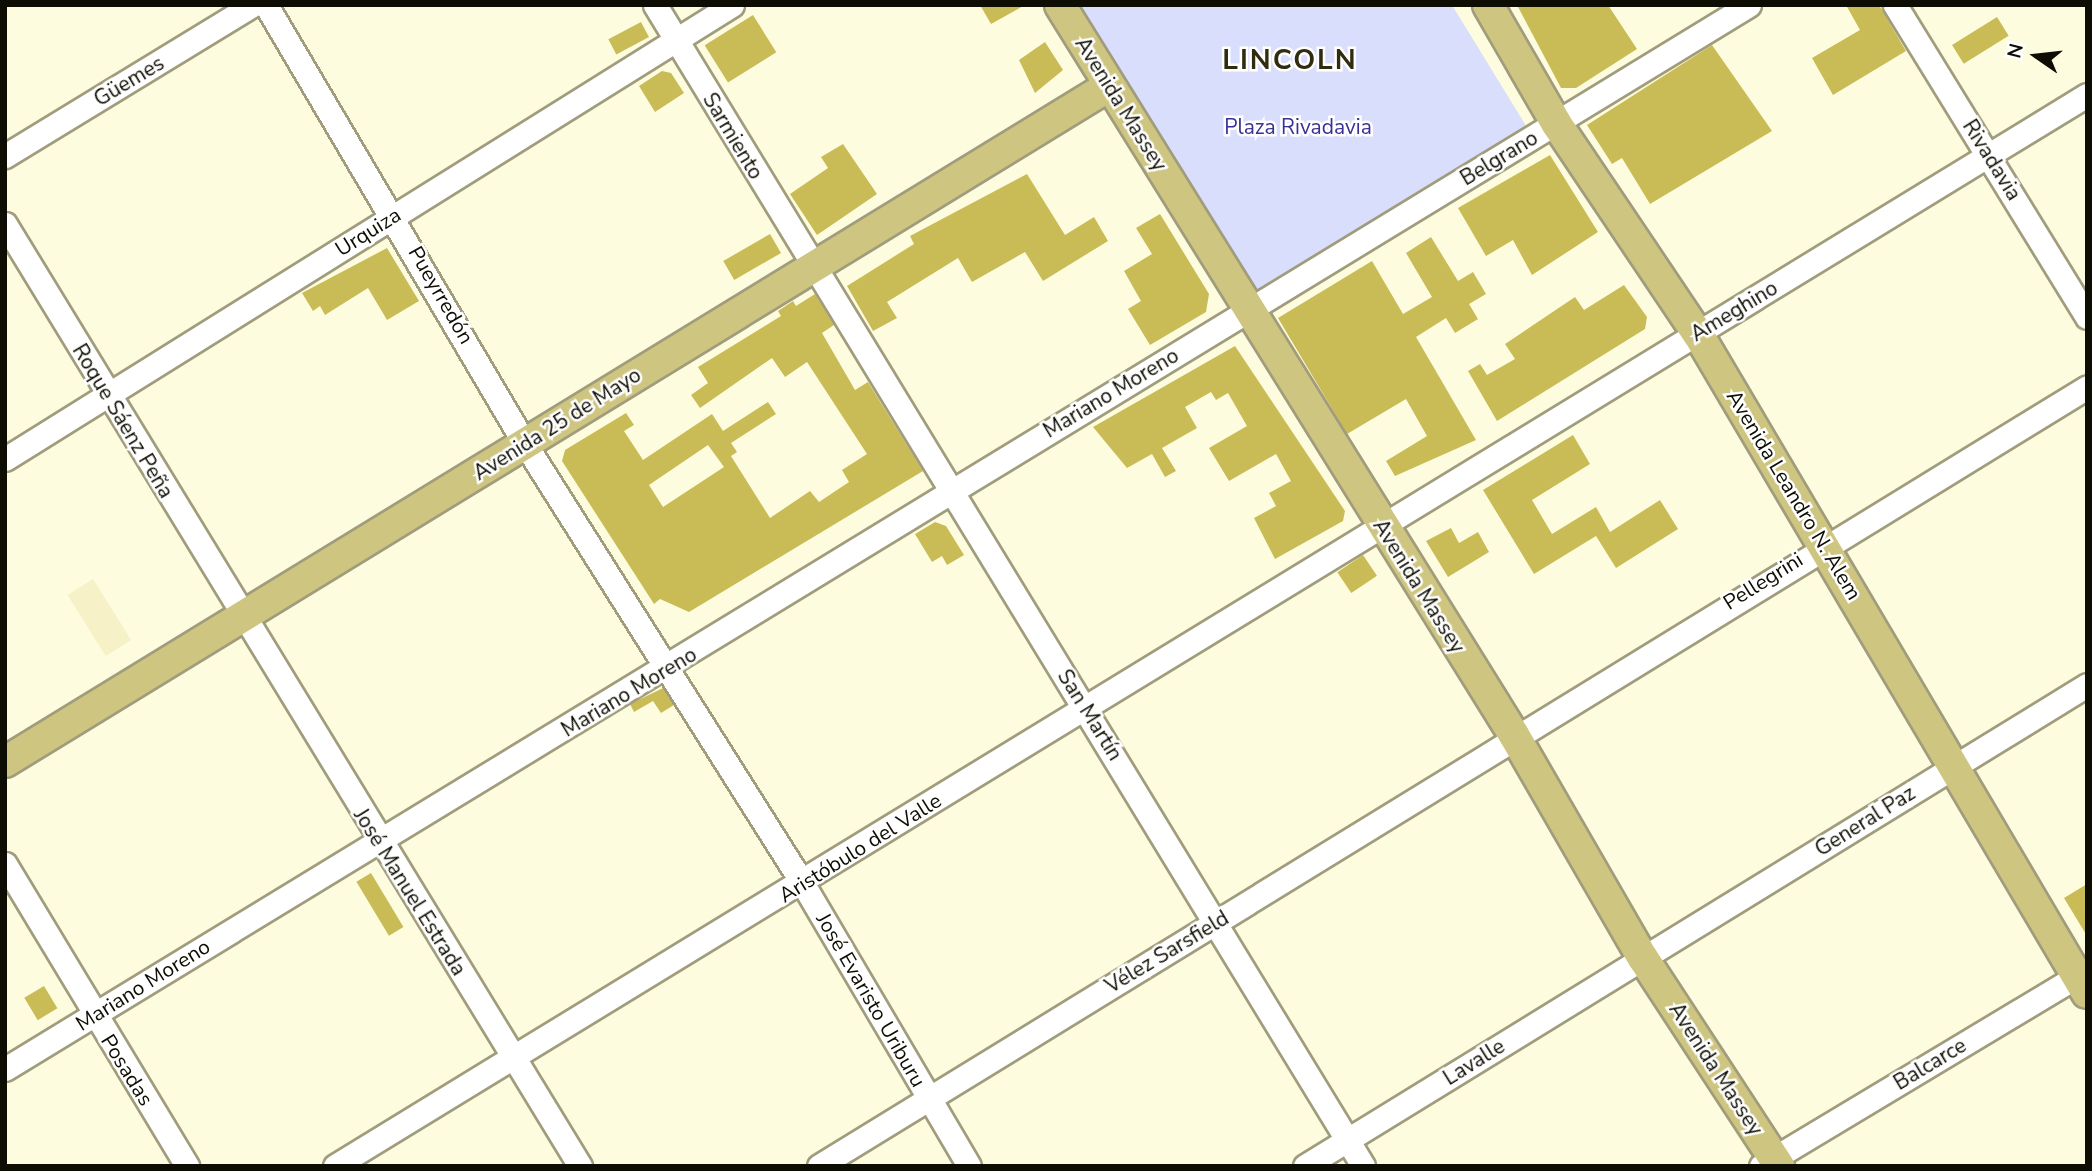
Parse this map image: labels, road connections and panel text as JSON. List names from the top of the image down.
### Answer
{
  "streets": {
    "main road": ["Avenida Massey", "Avenida 25 de Mayo", "Avenida Leandro N. Alem"],
    "street": [
      "Güemes",
      "Sarmiento",
      "Belgrano",
      "Rivadavia",
      "Urquiza",
      "Pueyrredón",
      "Ameghino",
      "Mariano Moreno",
      "Roque Sáenz Peña",
      "Pellegrini",
      "San Martín",
      "General Paz",
      "Aristóbulo del Valle",
      "José Manuel Estrada",
      "Vélez Sarsfield",
      "José Evaristo Uriburu",
      "Lavalle",
      "Balcarce",
      "Posadas"
    ]
  },
  "crossings": [
    ["Avenida Massey", "Belgrano"],
    ["Avenida Massey", "Ameghino"],
    ["Avenida Massey", "Mariano Moreno"],
    ["Avenida Massey", "Avenida 25 de Mayo"],
    ["Avenida Massey", "Pellegrini"],
    ["Avenida Massey", "General Paz"],
    ["Avenida Massey", "Aristóbulo del Valle"],
    ["Avenida Massey", "Vélez Sarsfield"],
    ["Avenida Massey", "Lavalle"],
    ["Avenida Massey", "Balcarce"],
    ["Sarmiento", "Urquiza"],
    ["Sarmiento", "Avenida 25 de Mayo"],
    ["Sarmiento", "San Martín"],
    ["Belgrano", "Mariano Moreno"],
    ["Belgrano", "Avenida Leandro N. Alem"],
    ["Rivadavia", "Ameghino"],
    ["Urquiza", "Pueyrredón"],
    ["Urquiza", "Roque Sáenz Peña"],
    ["Pueyrredón", "Avenida 25 de Mayo"],
    ["Pueyrredón", "José Evaristo Uriburu"],
    ["Ameghino", "Avenida Leandro N. Alem"],
    ["Ameghino", "Aristóbulo del Valle"],
    ["Mariano Moreno", "San Martín"],
    ["Mariano Moreno", "José Manuel Estrada"],
    ["Mariano Moreno", "José Evaristo Uriburu"],
    ["Mariano Moreno", "Posadas"],
    ["Roque Sáenz Peña", "Avenida 25 de Mayo"],
    ["Roque Sáenz Peña", "José Manuel Estrada"],
    ["Avenida 25 de Mayo", "San Martín"],
    ["Avenida 25 de Mayo", "José Manuel Estrada"],
    ["Avenida 25 de Mayo", "José Evaristo Uriburu"],
    ["Avenida Leandro N. Alem", "Pellegrini"],
    ["Avenida Leandro N. Alem", "General Paz"],
    ["Avenida Leandro N. Alem", "Balcarce"],
    ["Pellegrini", "Vélez Sarsfield"],
    ["San Martín", "Aristóbulo del Valle"],
    ["San Martín", "Vélez Sarsfield"],
    ["San Martín", "Lavalle"],
    ["General Paz", "Lavalle"],
    ["Aristóbulo del Valle", "José Manuel Estrada"],
    ["Aristóbulo del Valle", "José Evaristo Uriburu"],
    ["Vélez Sarsfield", "José Evaristo Uriburu"]
  ],
  "districts": ["LINCOLN"],
  "parks": ["Plaza Rivadavia"],
  "north": "left"
}
